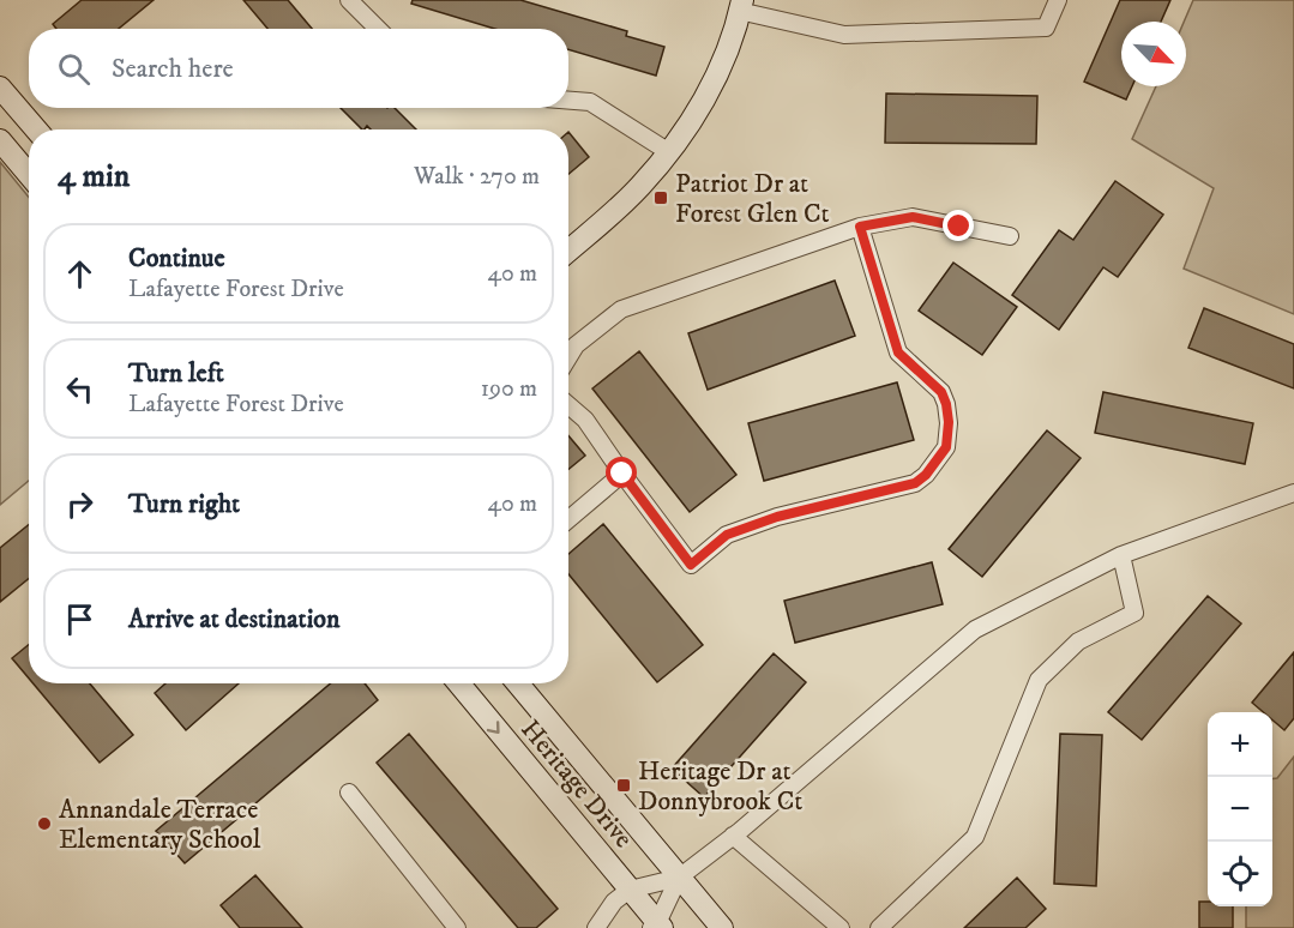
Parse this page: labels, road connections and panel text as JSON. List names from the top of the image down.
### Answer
{
  "streets": {
    "street": ["Heritage Drive"]
  },
  "places": {
    "transit": ["Patriot Dr at Forest Glen Ct", "Heritage Dr at Donnybrook Ct"],
    "other": ["Annandale Terrace Elementary School"]
  },
  "north": "bottom right",
  "page": {
    "search": "Search here",
    "heading": ["4 min", "Walk · 270 m"],
    "list": [
      ["Continue", "Lafayette Forest Drive", "40 m"],
      ["Turn left", "Lafayette Forest Drive", "190 m"],
      ["Turn right", "40 m"],
      "Arrive at destination"
    ],
    "map_buttons": ["+", "−"]
  }
}
